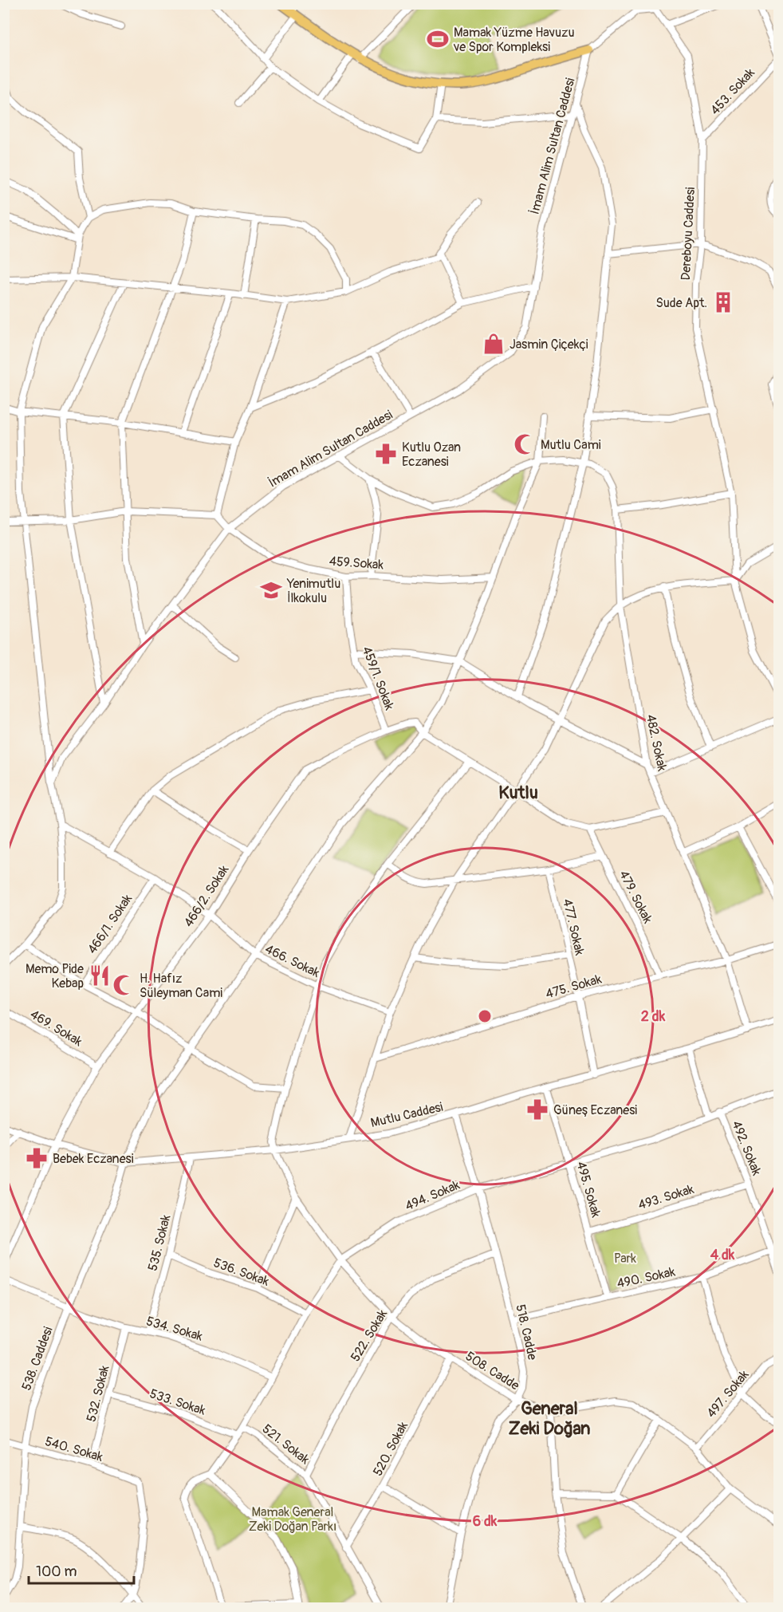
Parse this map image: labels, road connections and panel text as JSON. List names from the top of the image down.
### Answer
{
  "streets": {
    "street": [
      "453. Sokak",
      "İmam Alim Sultan Caddesi",
      "Dereboyu Caddesi",
      "459.Sokak",
      "459/1. Sokak",
      "482. Sokak",
      "466/2. Sokak",
      "479. Sokak",
      "466/1. Sokak",
      "477. Sokak",
      "466. Sokak",
      "475. Sokak",
      "469. Sokak",
      "Mutlu Caddesi",
      "492. Sokak",
      "495. Sokak",
      "494. Sokak",
      "493. Sokak",
      "535. Sokak",
      "536. Sokak",
      "490. Sokak",
      "534. Sokak",
      "518. Cadde",
      "522. Sokak",
      "538. Caddesi",
      "508. Cadde",
      "532. Sokak",
      "497. Sokak",
      "533. Sokak",
      "521. Sokak",
      "540. Sokak",
      "520. Sokak"
    ]
  },
  "crossings": [
    ["453. Sokak", "Dereboyu Caddesi"],
    ["İmam Alim Sultan Caddesi", "Dereboyu Caddesi"],
    ["İmam Alim Sultan Caddesi", "459.Sokak"],
    ["459.Sokak", "459/1. Sokak"],
    ["459.Sokak", "538. Caddesi"],
    ["459/1. Sokak", "466/2. Sokak"],
    ["482. Sokak", "475. Sokak"],
    ["482. Sokak", "Mutlu Caddesi"],
    ["466/2. Sokak", "466. Sokak"],
    ["466/2. Sokak", "469. Sokak"],
    ["466/2. Sokak", "Mutlu Caddesi"],
    ["466/2. Sokak", "538. Caddesi"],
    ["479. Sokak", "475. Sokak"],
    ["466/1. Sokak", "466. Sokak"],
    ["477. Sokak", "475. Sokak"],
    ["477. Sokak", "Mutlu Caddesi"],
    ["466. Sokak", "538. Caddesi"],
    ["Mutlu Caddesi", "495. Sokak"],
    ["Mutlu Caddesi", "535. Sokak"],
    ["Mutlu Caddesi", "518. Cadde"],
    ["Mutlu Caddesi", "538. Caddesi"],
    ["Mutlu Caddesi", "508. Cadde"],
    ["492. Sokak", "494. Sokak"],
    ["492. Sokak", "493. Sokak"],
    ["492. Sokak", "490. Sokak"],
    ["495. Sokak", "494. Sokak"],
    ["495. Sokak", "493. Sokak"],
    ["495. Sokak", "490. Sokak"],
    ["494. Sokak", "536. Sokak"],
    ["494. Sokak", "534. Sokak"],
    ["494. Sokak", "518. Cadde"],
    ["494. Sokak", "508. Cadde"],
    ["494. Sokak", "533. Sokak"],
    ["494. Sokak", "521. Sokak"],
    ["535. Sokak", "536. Sokak"],
    ["535. Sokak", "534. Sokak"],
    ["490. Sokak", "518. Cadde"],
    ["534. Sokak", "538. Caddesi"],
    ["534. Sokak", "532. Sokak"],
    ["518. Cadde", "522. Sokak"],
    ["518. Cadde", "508. Cadde"],
    ["522. Sokak", "508. Cadde"],
    ["522. Sokak", "521. Sokak"],
    ["538. Caddesi", "540. Sokak"],
    ["508. Cadde", "497. Sokak"],
    ["508. Cadde", "520. Sokak"],
    ["532. Sokak", "533. Sokak"],
    ["532. Sokak", "540. Sokak"],
    ["521. Sokak", "520. Sokak"]
  ],
  "districts": ["Kutlu", "General Zeki Doğan"],
  "parks": ["Park", "Mamak General Zeki Doğan Parkı"],
  "places": {
    "sports": ["Mamak Yüzme Havuzu ve Spor Kompleksi"],
    "building": ["Sude Apt."],
    "shop": ["Jasmin Çiçekçi"],
    "mosque": ["Mutlu Cami", "H. Hafız Süleyman Cami"],
    "pharmacy": ["Kutlu Ozan Eczanesi", "Güneş Eczanesi", "Bebek Eczanesi"],
    "school or university": ["Yenimutlu İlkokulu"],
    "restaurant": ["Memo Pide Kebap"]
  },
  "scale_bar": "100 m",
  "rings": ["2 dk", "4 dk", "6 dk"]
}
